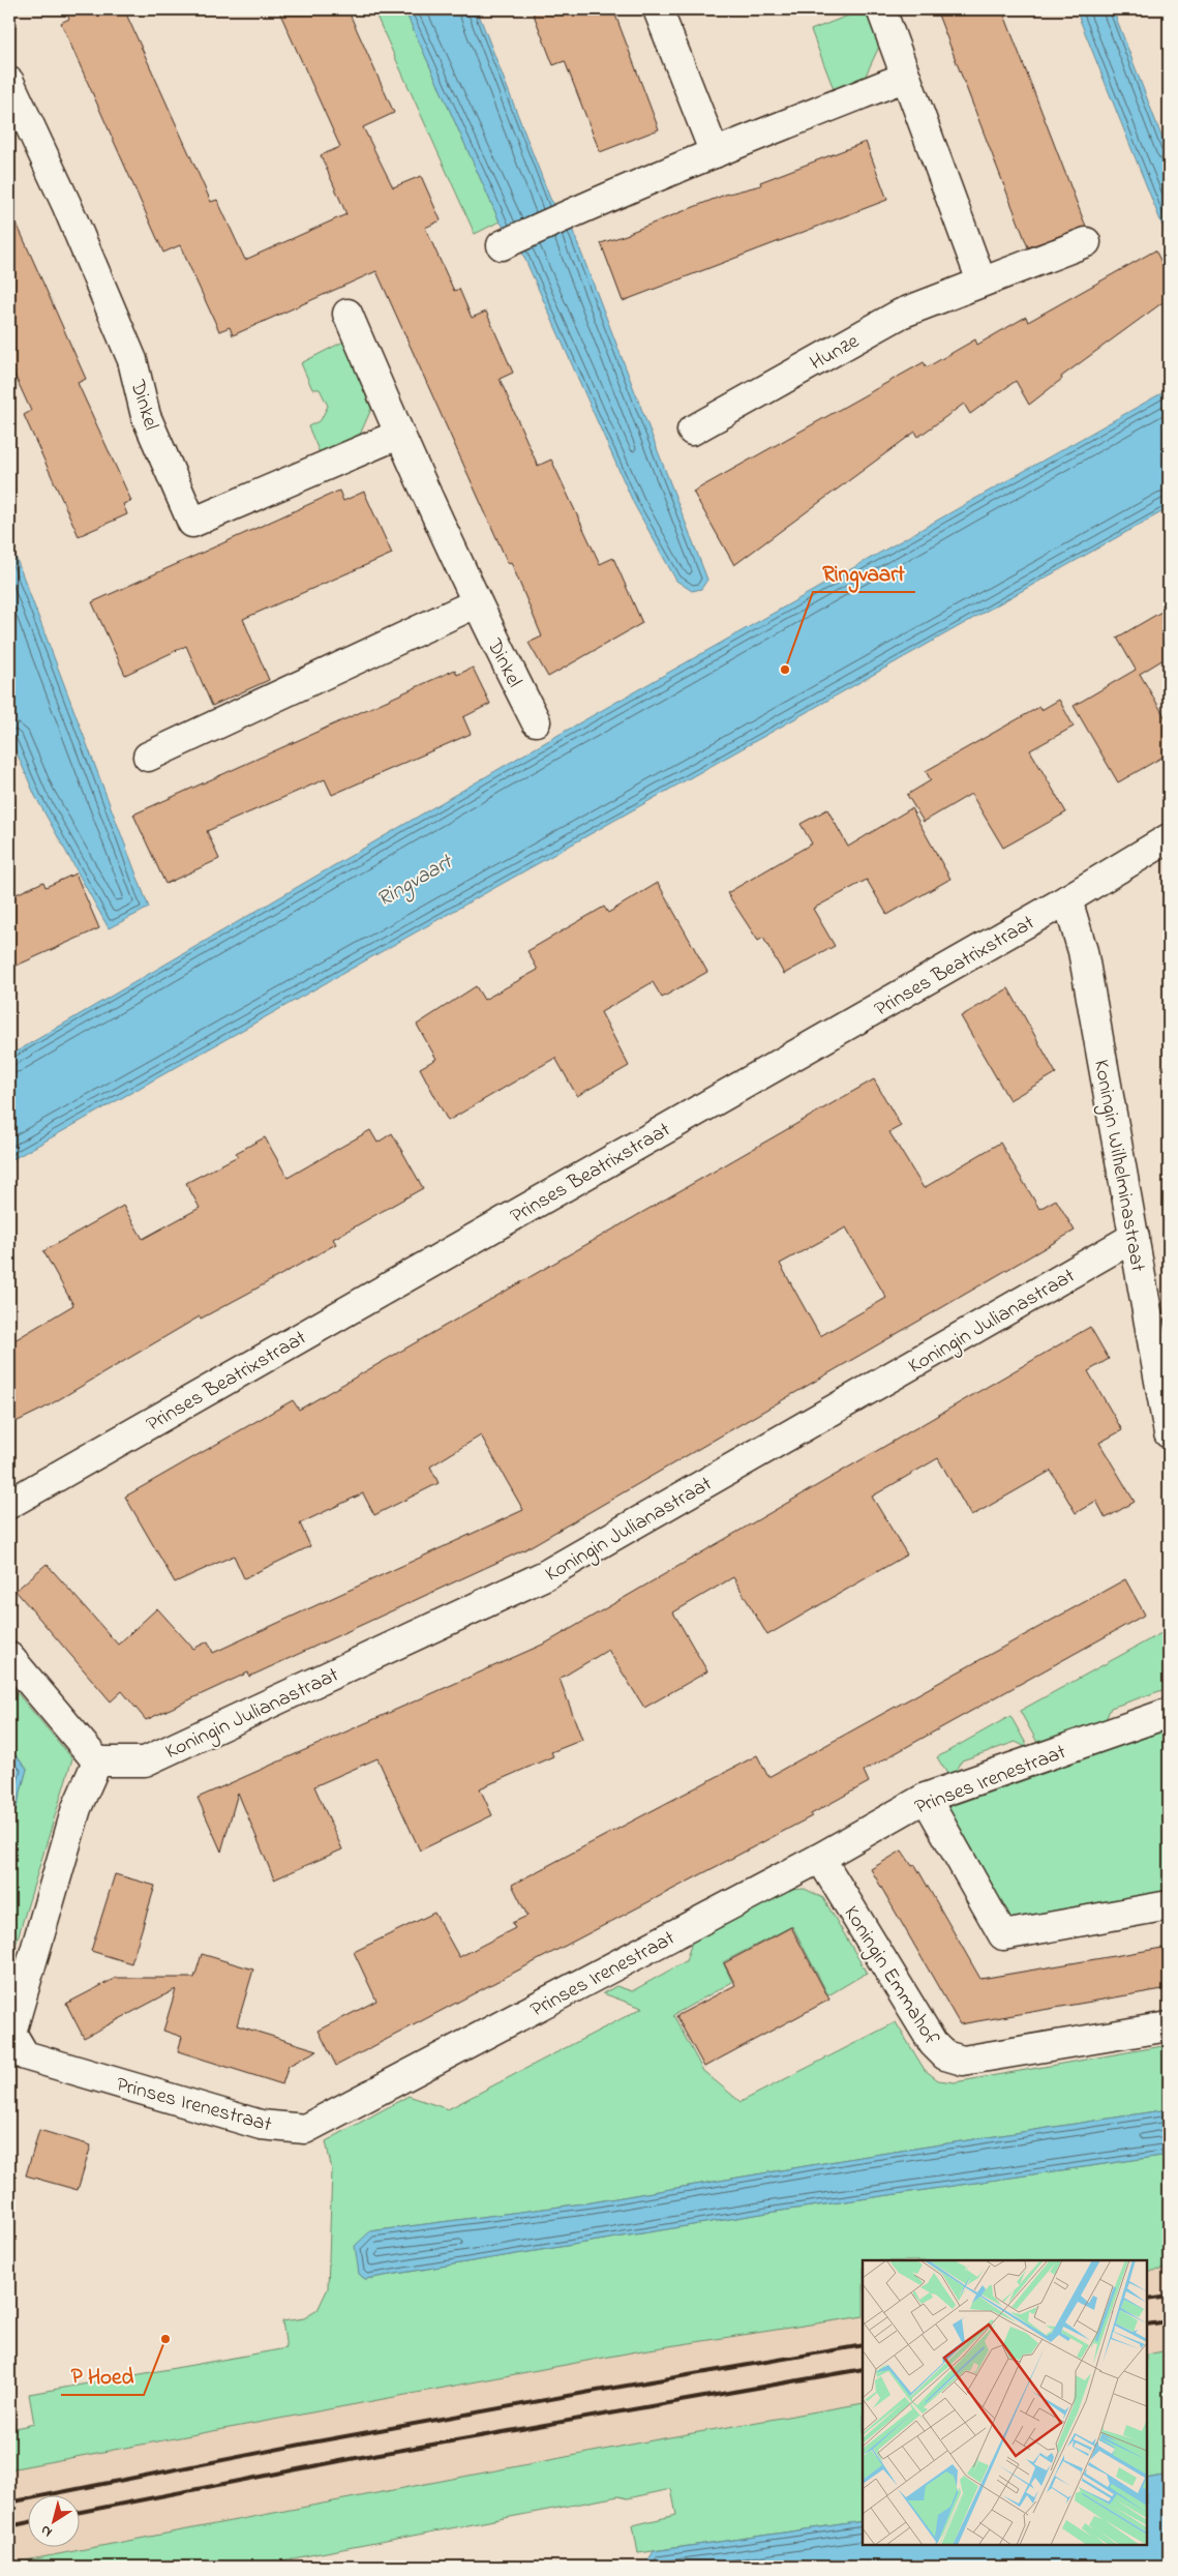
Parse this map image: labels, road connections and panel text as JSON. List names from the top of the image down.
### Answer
{
  "streets": {
    "street": [
      "Hunze",
      "Dinkel",
      "Prinses Beatrixstraat",
      "Koningin Wilhelminastraat",
      "Koningin Julianastraat",
      "Prinses Irenestraat",
      "Koningin Emmahof"
    ]
  },
  "crossings": [
    ["Prinses Beatrixstraat", "Koningin Wilhelminastraat"],
    ["Koningin Wilhelminastraat", "Koningin Julianastraat"],
    ["Koningin Julianastraat", "Prinses Irenestraat"],
    ["Prinses Irenestraat", "Koningin Emmahof"]
  ],
  "water": ["Ringvaart"],
  "places": ["Ringvaart", "P Hoed"],
  "north": "bottom left"
}
